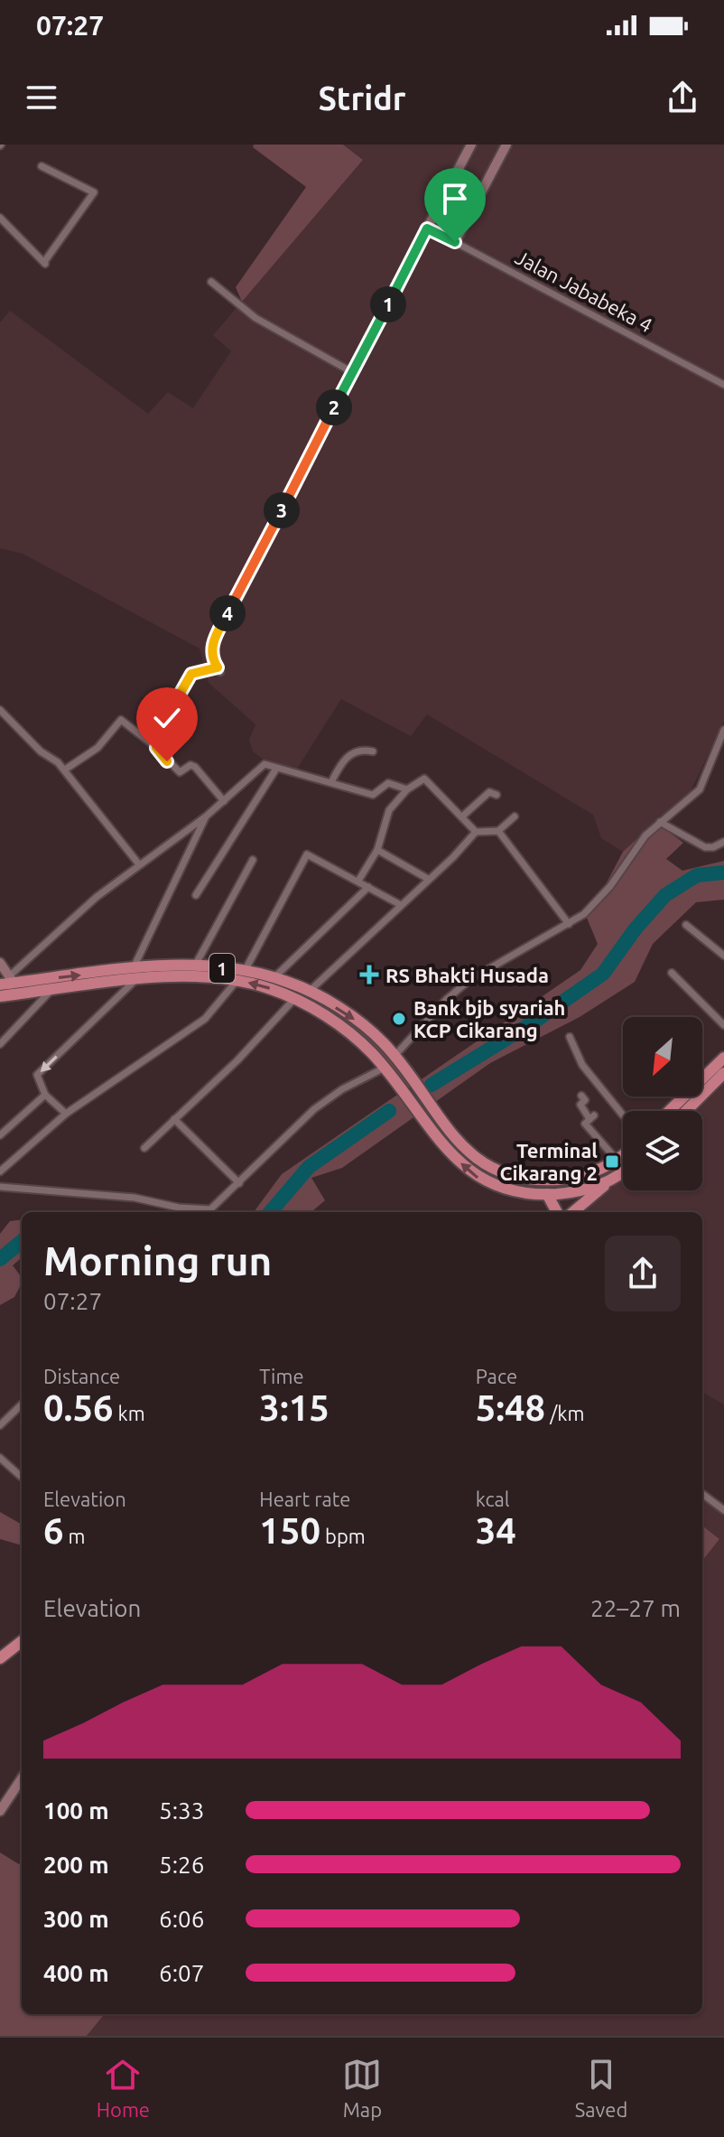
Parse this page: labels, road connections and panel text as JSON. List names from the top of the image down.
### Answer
{
  "streets": {
    "highway": ["1"],
    "street": ["Jalan Jababeka 4"]
  },
  "places": {
    "health": ["RS Bhakti Husada"],
    "other": ["Bank bjb syariah KCP Cikarang"],
    "transit": ["Terminal Cikarang 2"]
  },
  "north": "bottom left",
  "page": {
    "status": "07:27",
    "header": "Stridr",
    "pins": [
      "1",
      "2",
      "3",
      "4"
    ],
    "heading": ["Morning run", "07:27"],
    "stats": [
      ["Distance", "0.56 km"],
      ["Time", "3:15"],
      ["Pace", "5:48 /km"],
      ["Elevation", "6 m"],
      ["Heart rate", "150 bpm"],
      ["kcal", "34"]
    ],
    "chart": ["Elevation", "22–27 m"],
    "list": [
      {
        "name": "100 m",
        "note": "5:33"
      },
      {
        "name": "200 m",
        "note": "5:26"
      },
      {
        "name": "300 m",
        "note": "6:06"
      },
      {
        "name": "400 m",
        "note": "6:07"
      }
    ],
    "tabs": ["Home", "Map", "Saved"]
  }
}
